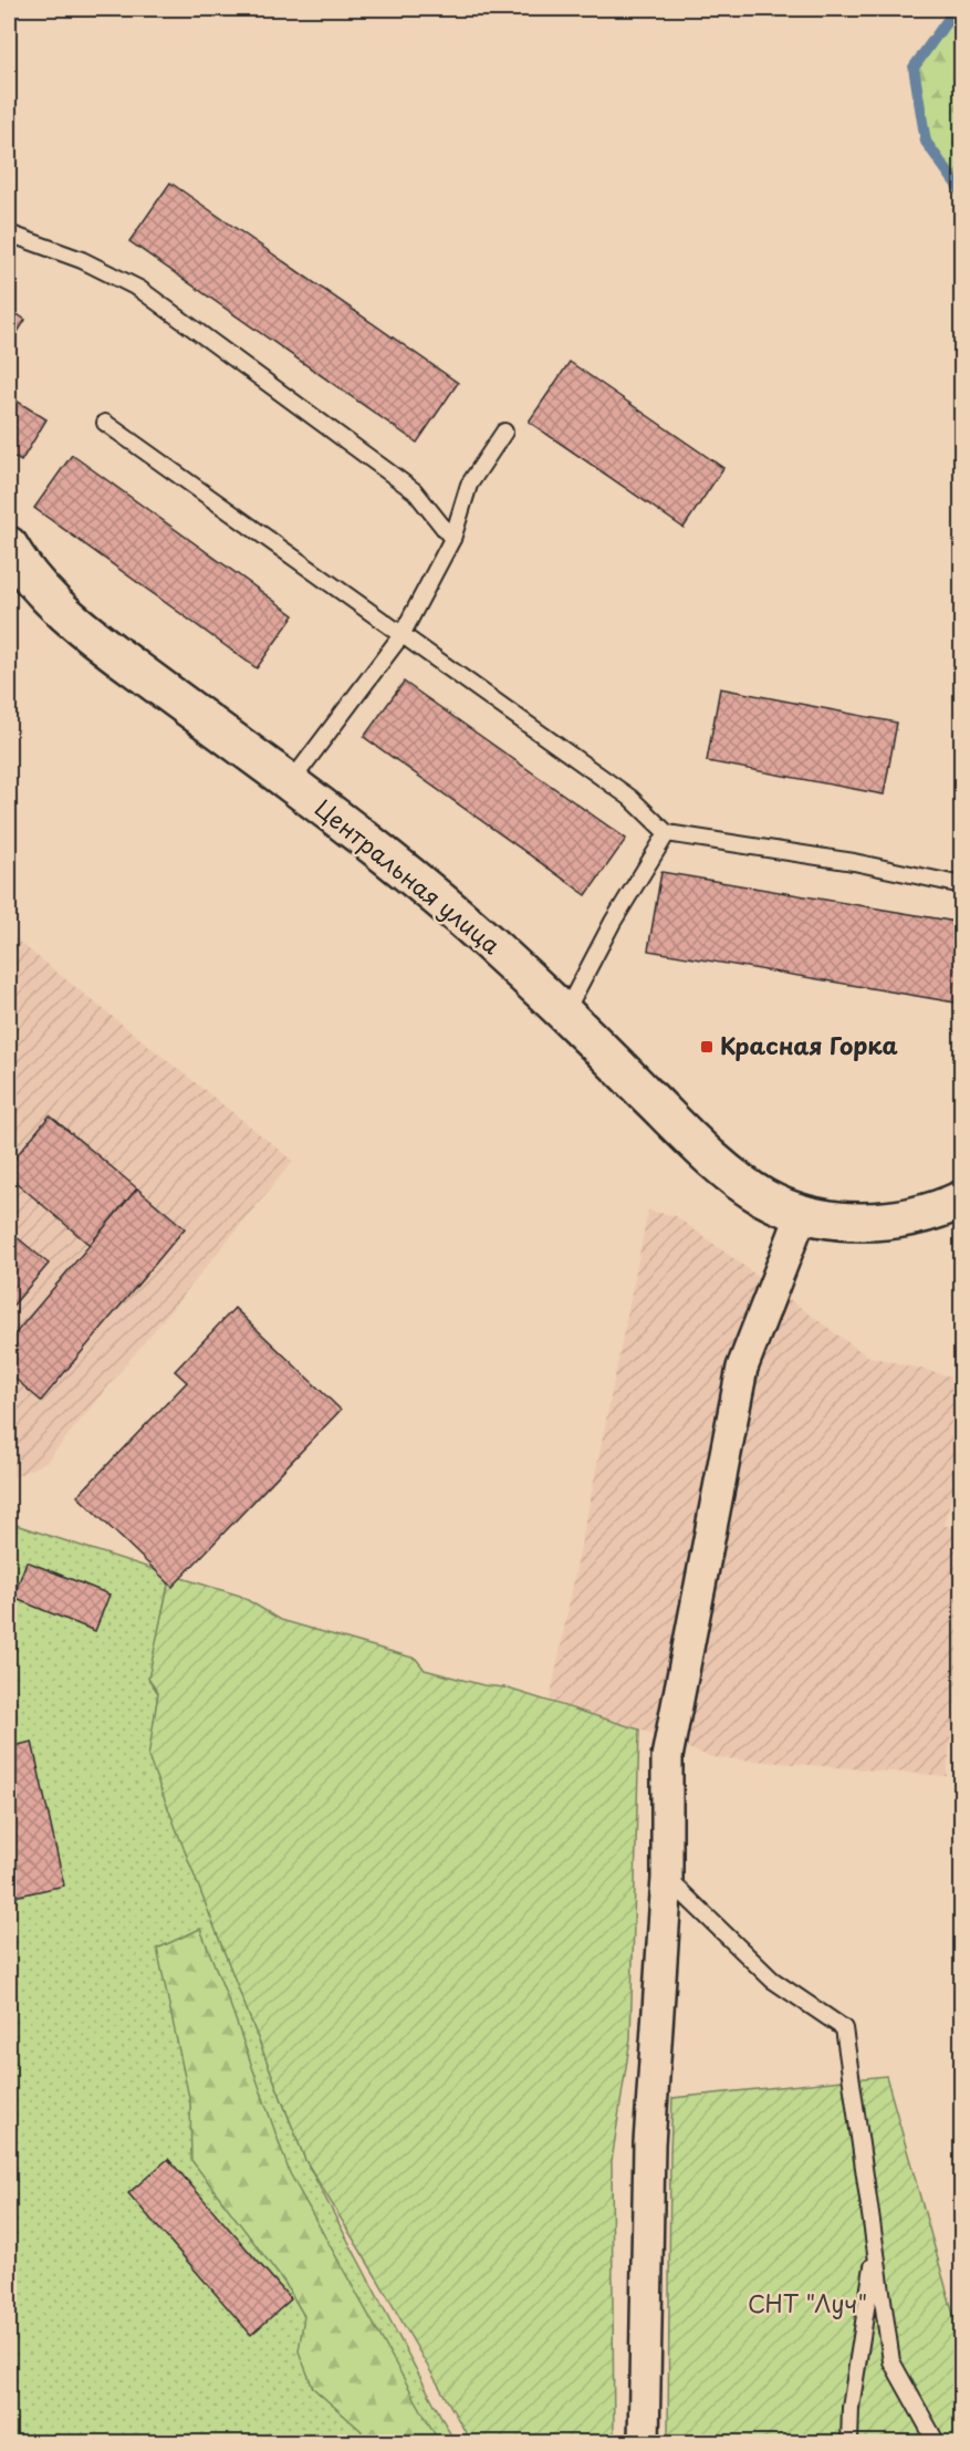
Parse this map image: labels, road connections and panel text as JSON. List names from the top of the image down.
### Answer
{
  "streets": {
    "street": ["Центральная улица"]
  },
  "parks": ["СНТ \"Луч\""],
  "places": {
    "transit": ["Красная Горка"]
  }
}
